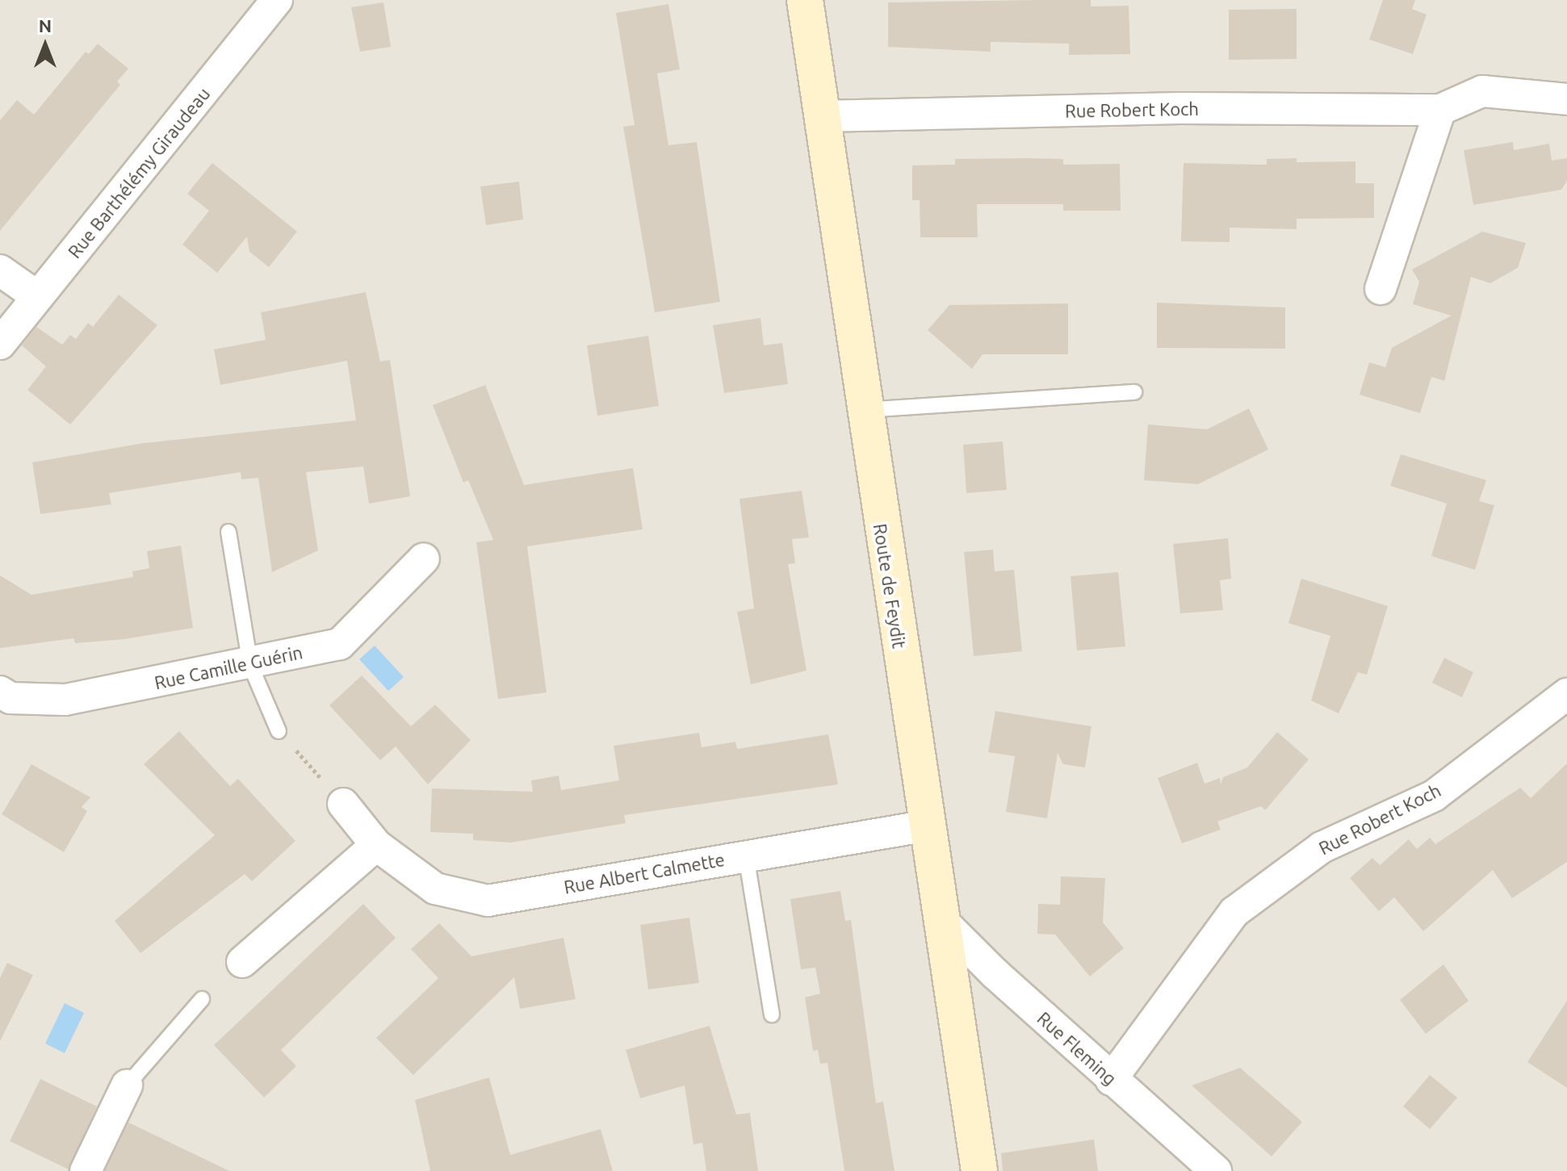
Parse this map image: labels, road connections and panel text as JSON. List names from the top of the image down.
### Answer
{
  "streets": {
    "street": [
      "Rue Robert Koch",
      "Rue Barthélémy Giraudeau",
      "Route de Feydit",
      "Rue Camille Guérin",
      "Rue Albert Calmette",
      "Rue Fleming"
    ]
  },
  "crossings": [
    ["Rue Robert Koch", "Route de Feydit"],
    ["Rue Robert Koch", "Rue Fleming"],
    ["Route de Feydit", "Rue Albert Calmette"],
    ["Route de Feydit", "Rue Fleming"]
  ],
  "north": "top"
}
